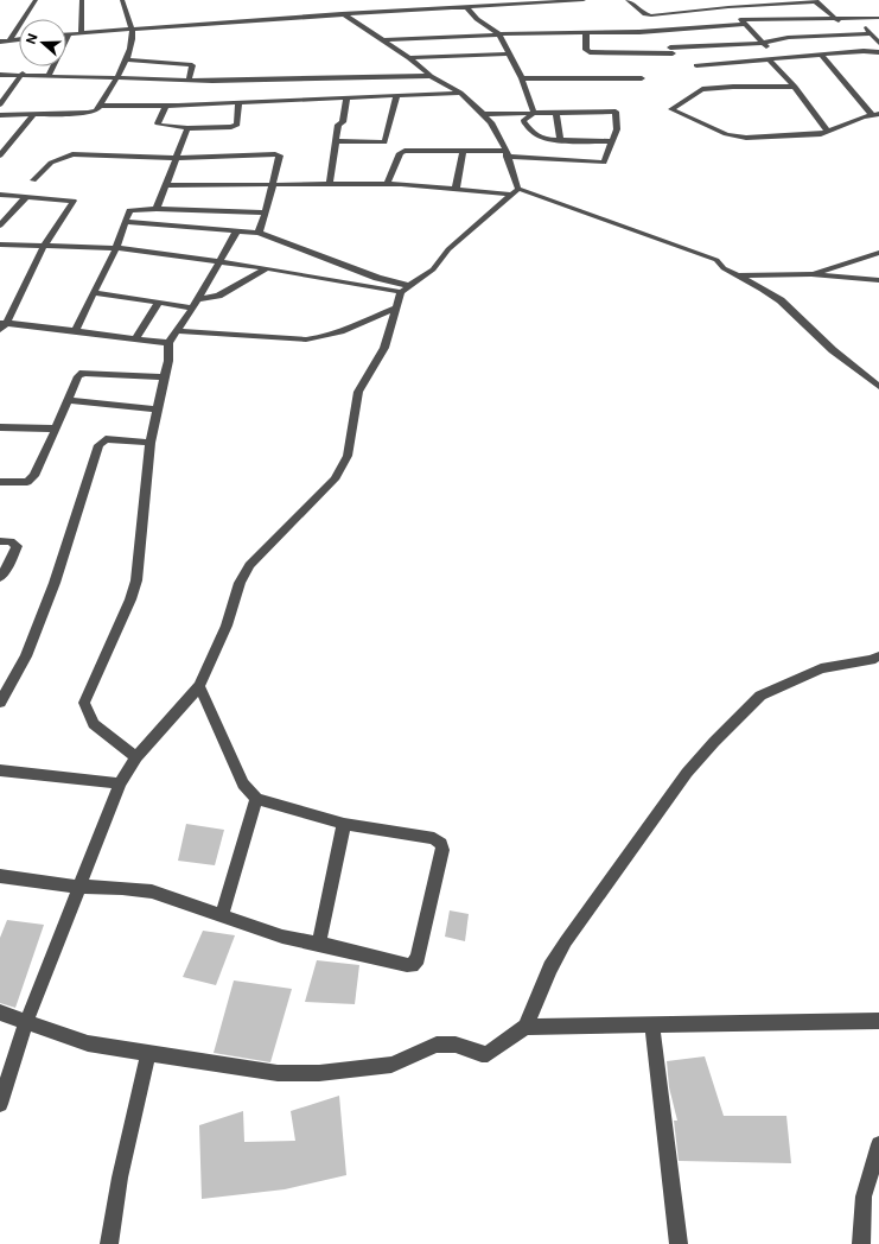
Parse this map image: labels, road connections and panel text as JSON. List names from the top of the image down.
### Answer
{
  "north": "left"
}
